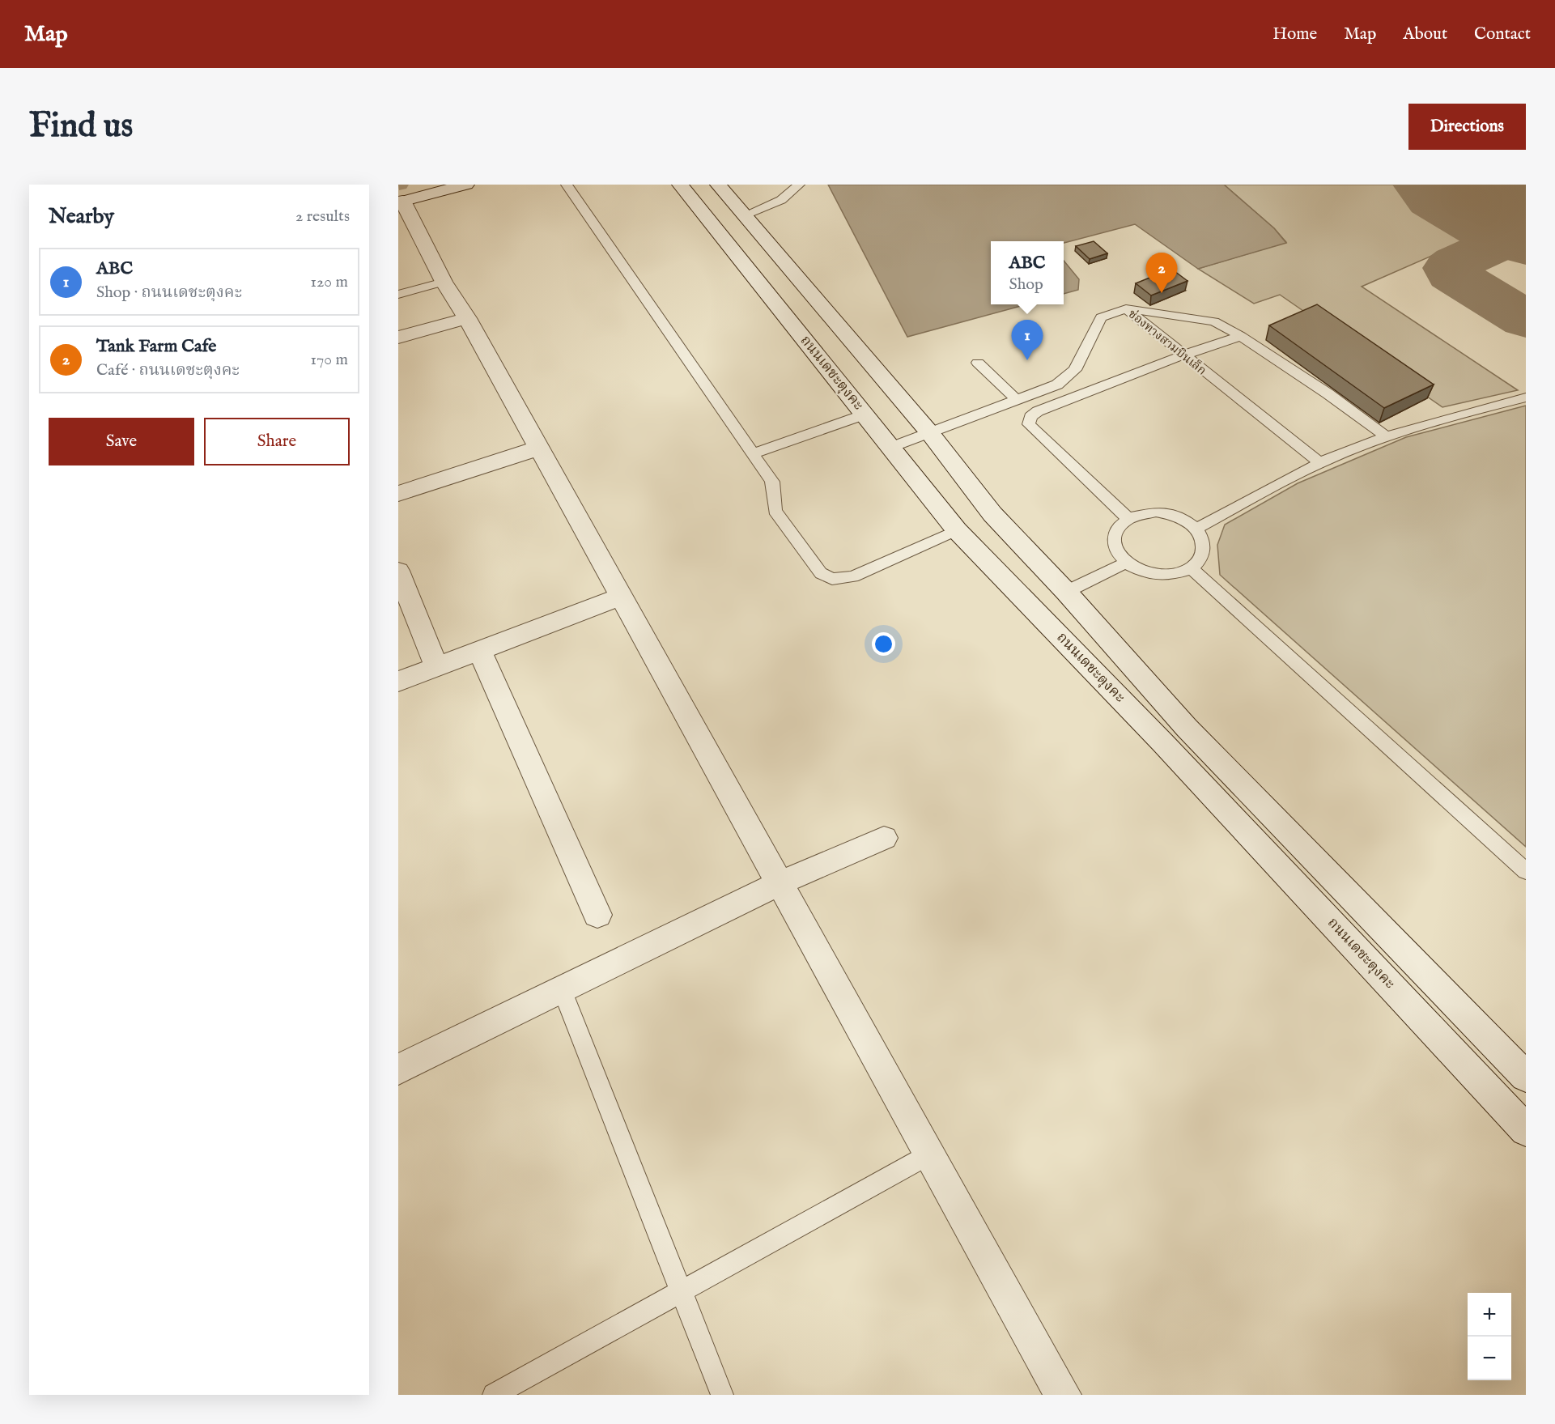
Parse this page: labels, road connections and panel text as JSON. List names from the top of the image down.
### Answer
{
  "streets": {
    "street": ["ถนนเดชะตุงคะ"],
    "lane": ["ช่องทางสามบินเล็ก"]
  },
  "crossings": [
    ["ช่องทางสามบินเล็ก", "ถนนเดชะตุงคะ"]
  ],
  "page": {
    "header": "Map",
    "nav": [
      "Home",
      "Map",
      "About",
      "Contact"
    ],
    "buttons": [
      "Directions",
      ["Save", "Share"]
    ],
    "title": "Find us",
    "heading": ["Nearby", "2 results"],
    "popup": ["ABC", "Shop"],
    "list": [
      {
        "mark": "1",
        "name": "ABC",
        "note": "Shop · ถนนเดชะตุงคะ",
        "value": "120 m"
      },
      {
        "mark": "2",
        "name": "Tank Farm Cafe",
        "note": "Café · ถนนเดชะตุงคะ",
        "value": "170 m"
      }
    ],
    "pins": ["2", "1"],
    "map_buttons": ["+", "−"]
  }
}
